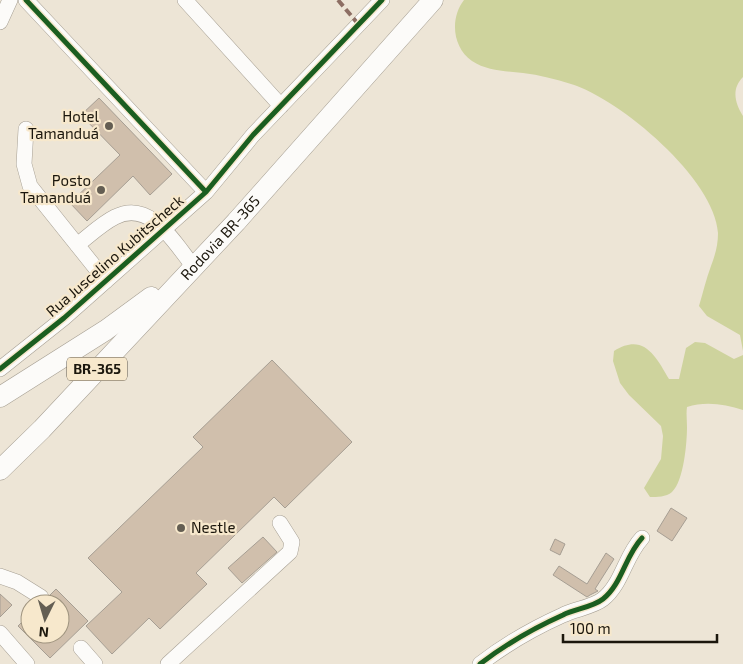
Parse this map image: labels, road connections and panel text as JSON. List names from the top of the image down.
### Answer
{
  "streets": {
    "main road": ["Rodovia BR-365", "BR-365"],
    "street": ["Rua Juscelino Kubitscheck"]
  },
  "crossings": [
    ["Rodovia BR-365", "BR-365"]
  ],
  "places": ["Hotel Tamanduá", "Posto Tamanduá", "Nestle"],
  "scale_bar": "100 m",
  "north": "bottom"
}
